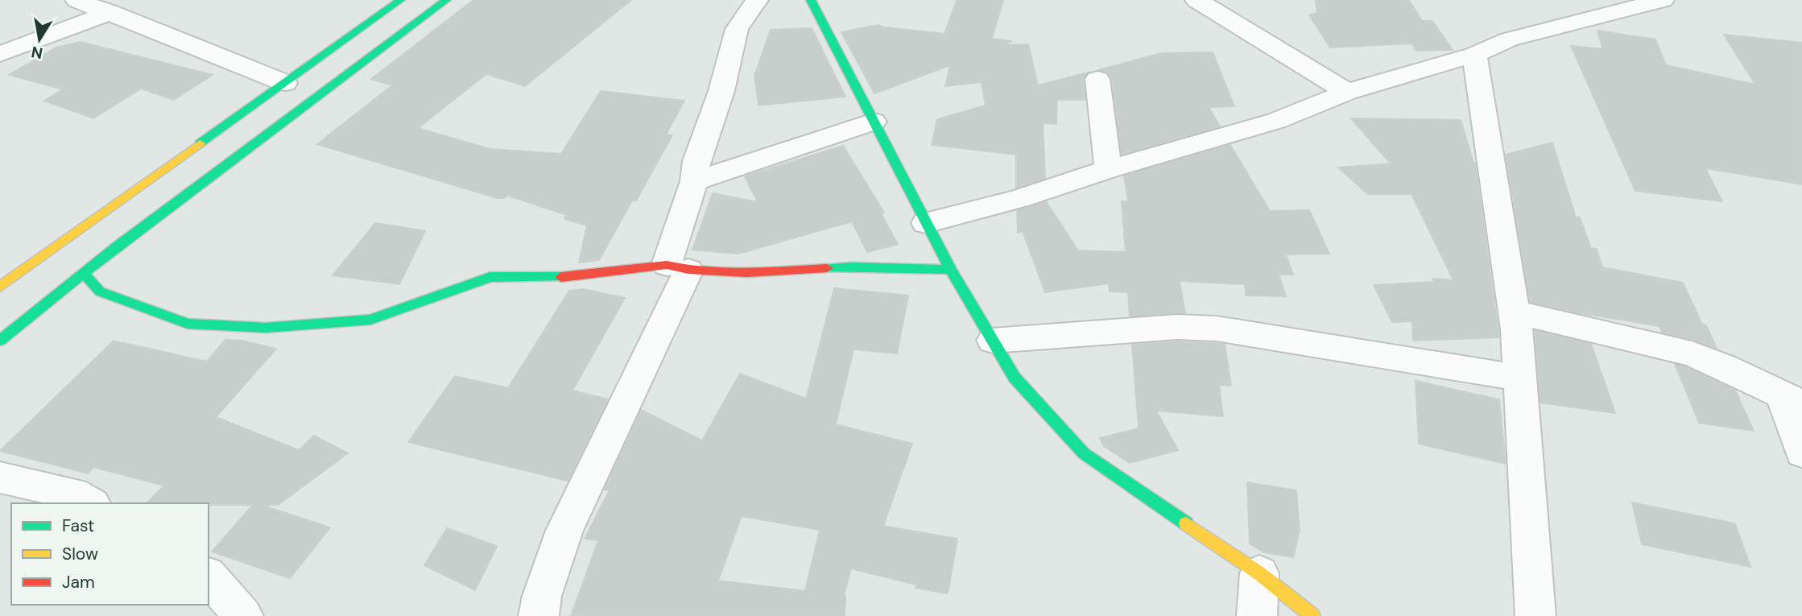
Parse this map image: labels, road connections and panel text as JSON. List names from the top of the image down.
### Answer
{
  "legend": ["Fast", "Slow", "Jam"],
  "north": "bottom"
}
